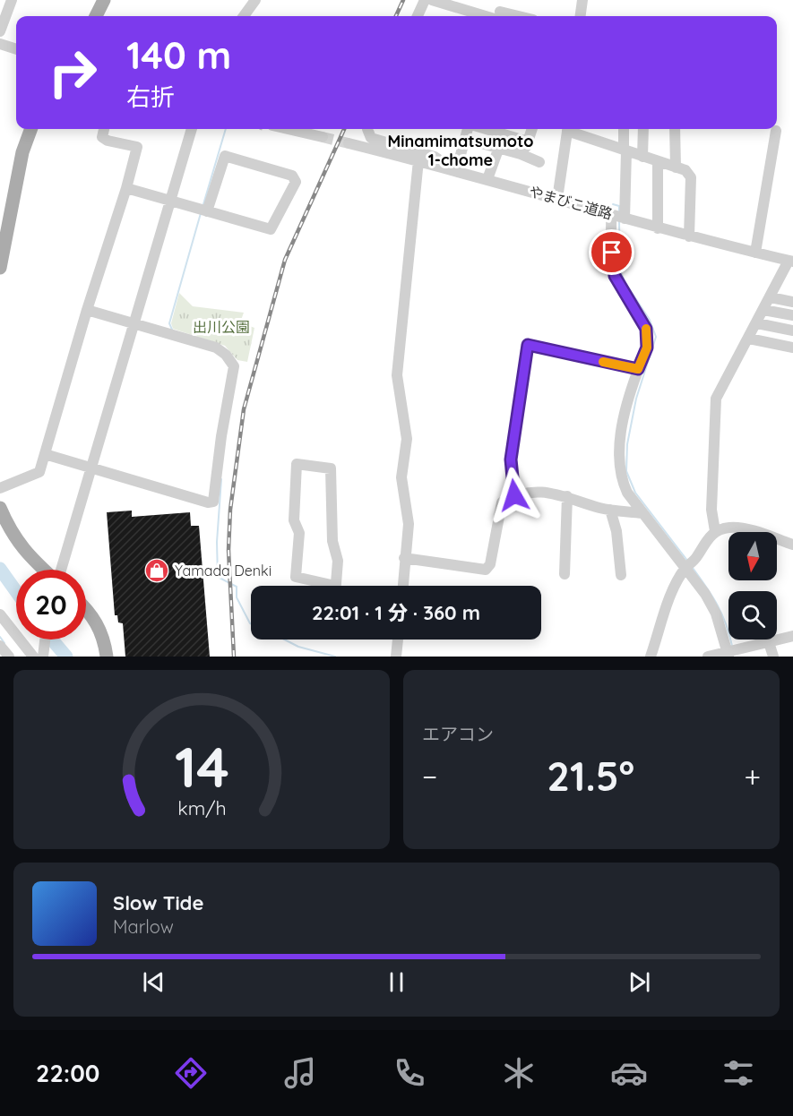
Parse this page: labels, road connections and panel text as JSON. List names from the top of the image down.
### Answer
{
  "streets": {
    "street": ["やまびこ道路"]
  },
  "districts": ["Minamimatsumoto 1-chome"],
  "parks": ["出川公園"],
  "places": {
    "shop": ["Yamada Denki"]
  },
  "north": "bottom",
  "page": {
    "turn": ["140 m", "右折"],
    "limit": "20",
    "trip": "22:01 · 1 分 · 360 m",
    "tile": "エアコン",
    "heat": ["−", "21.5°", "+"],
    "song": ["Slow Tide", "Marlow"],
    "tabs": "22:00",
    "gauge": ["14", "km/h"]
  }
}
